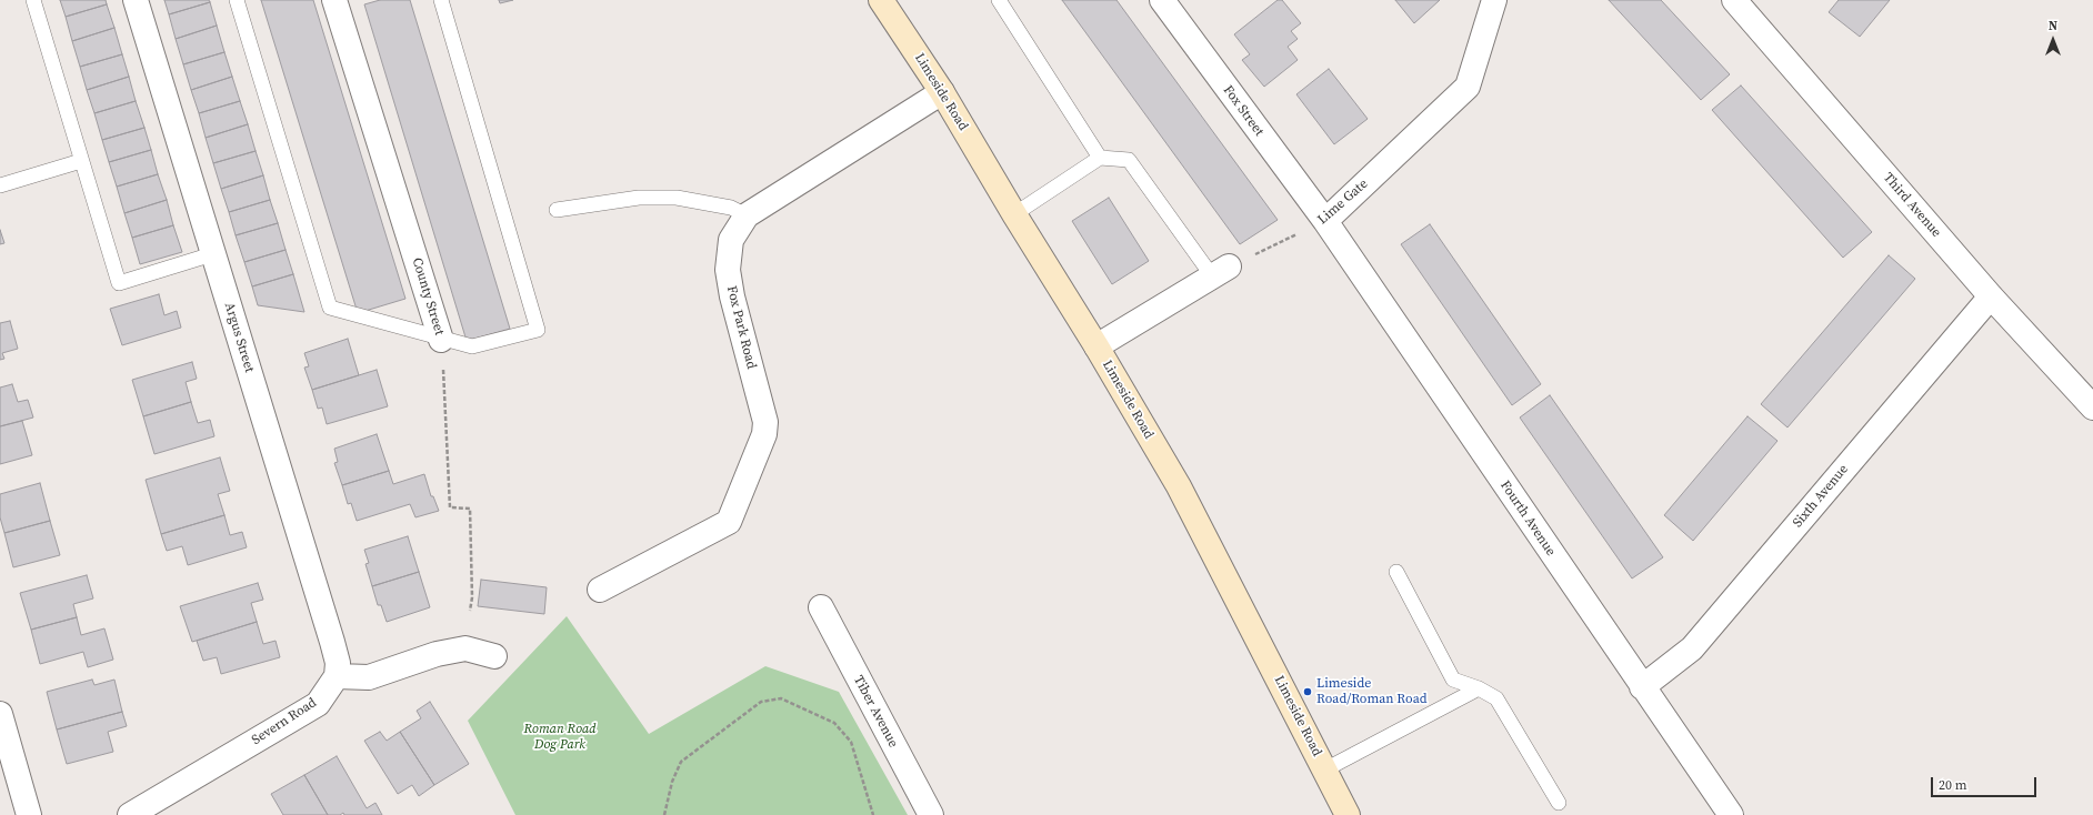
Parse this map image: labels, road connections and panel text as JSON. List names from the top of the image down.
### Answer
{
  "streets": {
    "street": [
      "Limeside Road",
      "Fox Street",
      "Lime Gate",
      "Third Avenue",
      "County Street",
      "Fox Park Road",
      "Argus Street",
      "Sixth Avenue",
      "Fourth Avenue",
      "Tiber Avenue",
      "Severn Road"
    ]
  },
  "crossings": [
    ["Limeside Road", "Fox Park Road"],
    ["Fox Street", "Lime Gate"],
    ["Fox Street", "Fourth Avenue"],
    ["Lime Gate", "Fourth Avenue"],
    ["Third Avenue", "Sixth Avenue"],
    ["Argus Street", "Severn Road"],
    ["Sixth Avenue", "Fourth Avenue"]
  ],
  "parks": ["Roman Road Dog Park"],
  "places": ["Limeside Road/Roman Road"],
  "scale_bar": "20 m",
  "north": "top"
}
